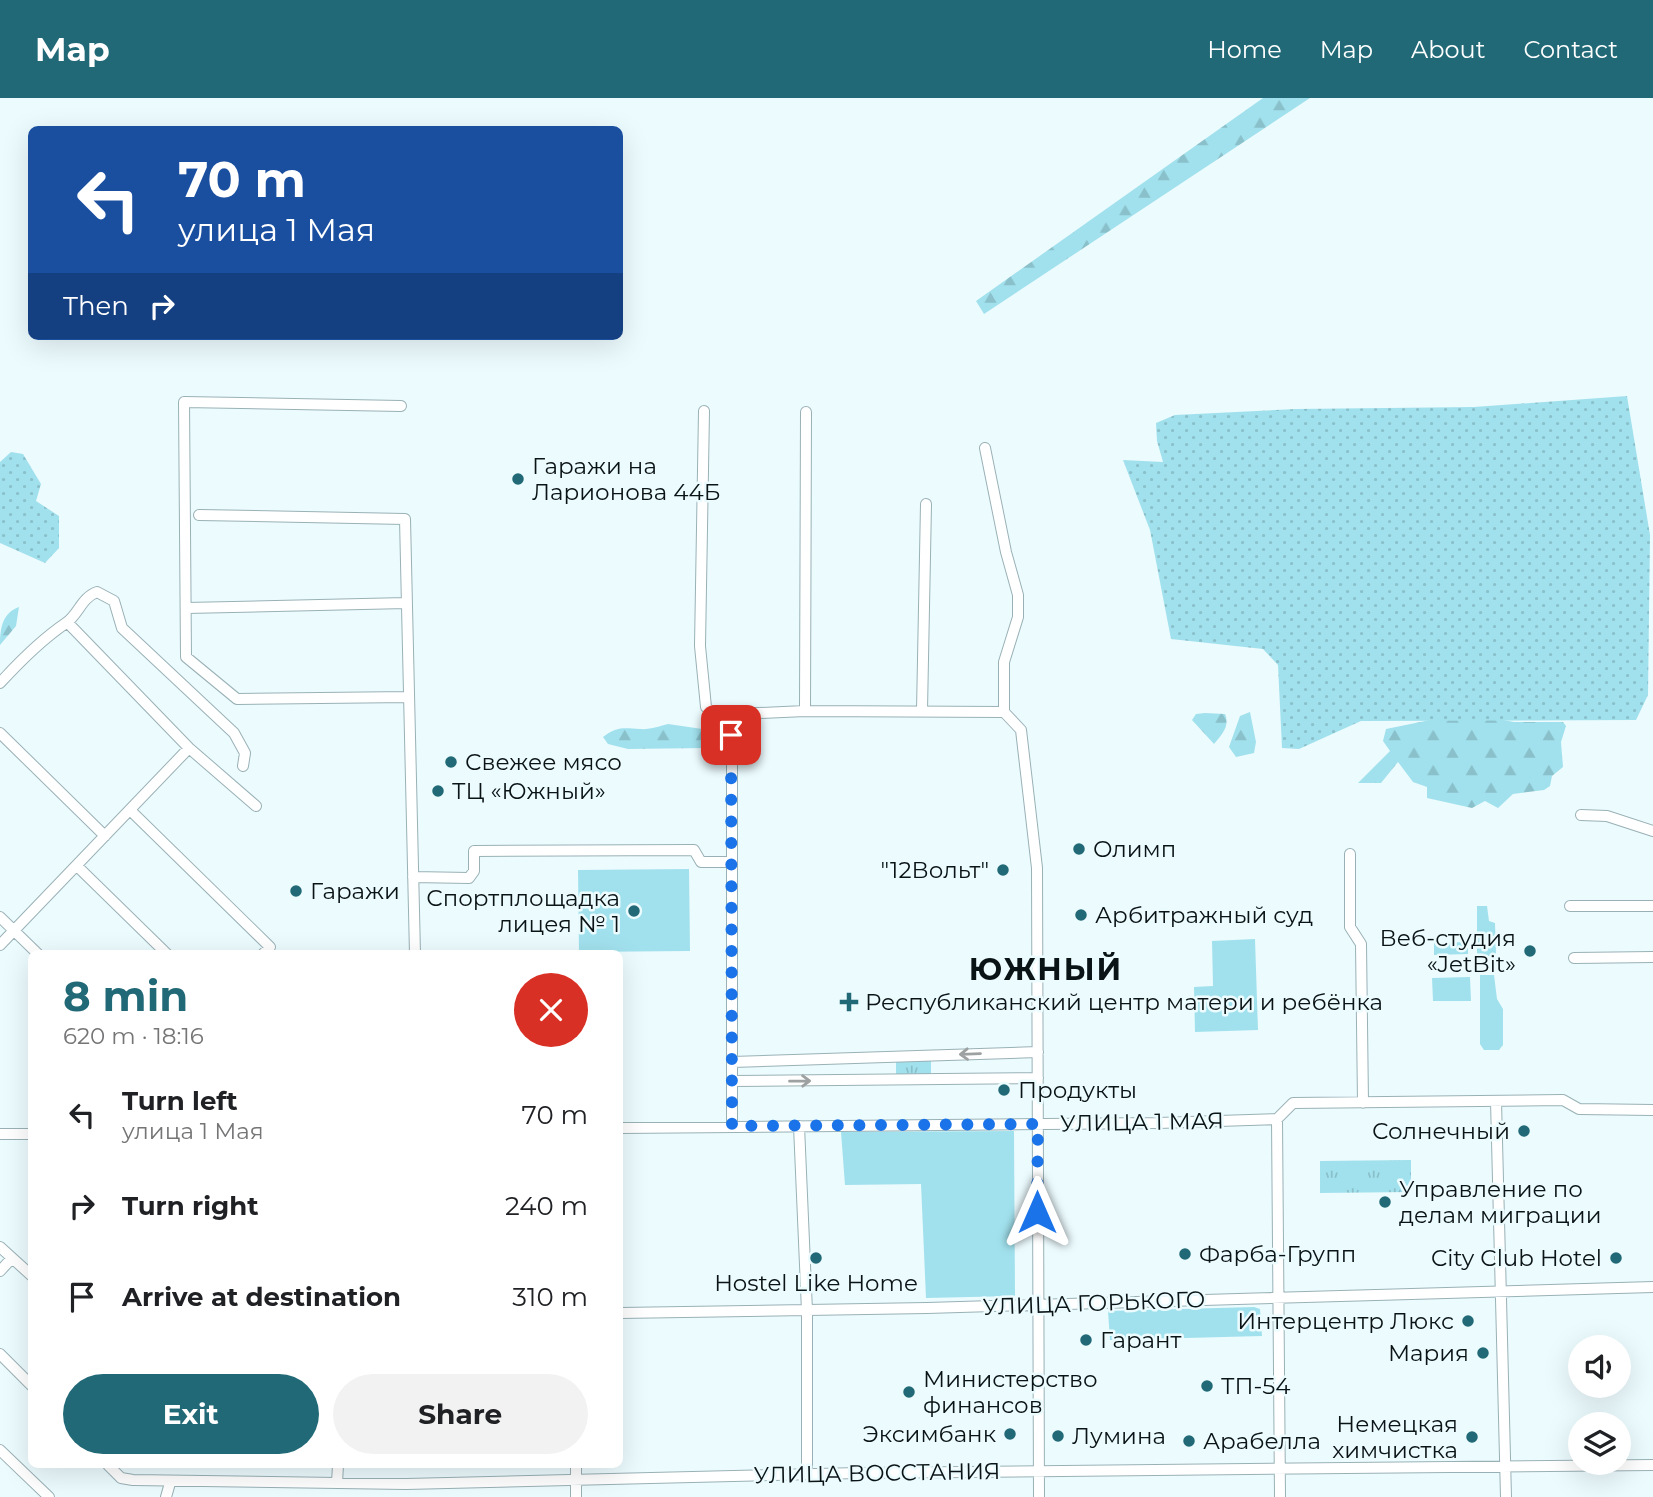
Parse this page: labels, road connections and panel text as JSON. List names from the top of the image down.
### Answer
{
  "streets": {
    "street": ["УЛИЦА 1 МАЯ", "УЛИЦА ГОРЬКОГО", "УЛИЦА ВОССТАНИЯ"]
  },
  "districts": ["ЮЖНЫЙ"],
  "places": {
    "other": [
      "Гаражи на Ларионова 44Б",
      "Свежее мясо",
      "ТЦ «Южный»",
      "Олимп",
      "\"12Вольт\"",
      "Гаражи",
      "Спортплощадка лицея № 1",
      "Арбитражный суд",
      "Веб-студия «JetBit»",
      "Продукты",
      "Солнечный",
      "Управление по делам миграции",
      "Фарба-Групп",
      "Hostel Like Home",
      "City Club Hotel",
      "Интерцентр Люкс",
      "Гарант",
      "Мария",
      "ТП-54",
      "Министерство финансов",
      "Эксимбанк",
      "Лумина",
      "Немецкая химчистка",
      "Арабелла"
    ],
    "health": ["Республиканский центр матери и ребёнка"]
  },
  "page": {
    "header": "Map",
    "nav": [
      "Home",
      "Map",
      "About",
      "Contact"
    ],
    "turn": ["70 m", "улица 1 Мая"],
    "then": "Then",
    "heading": ["8 min", "620 m · 18:16"],
    "list": [
      {
        "name": "Turn left",
        "note": "улица 1 Мая",
        "value": "70 m"
      },
      {
        "name": "Turn right",
        "value": "240 m"
      },
      {
        "name": "Arrive at destination",
        "value": "310 m"
      }
    ],
    "buttons": ["Exit", "Share"]
  }
}
